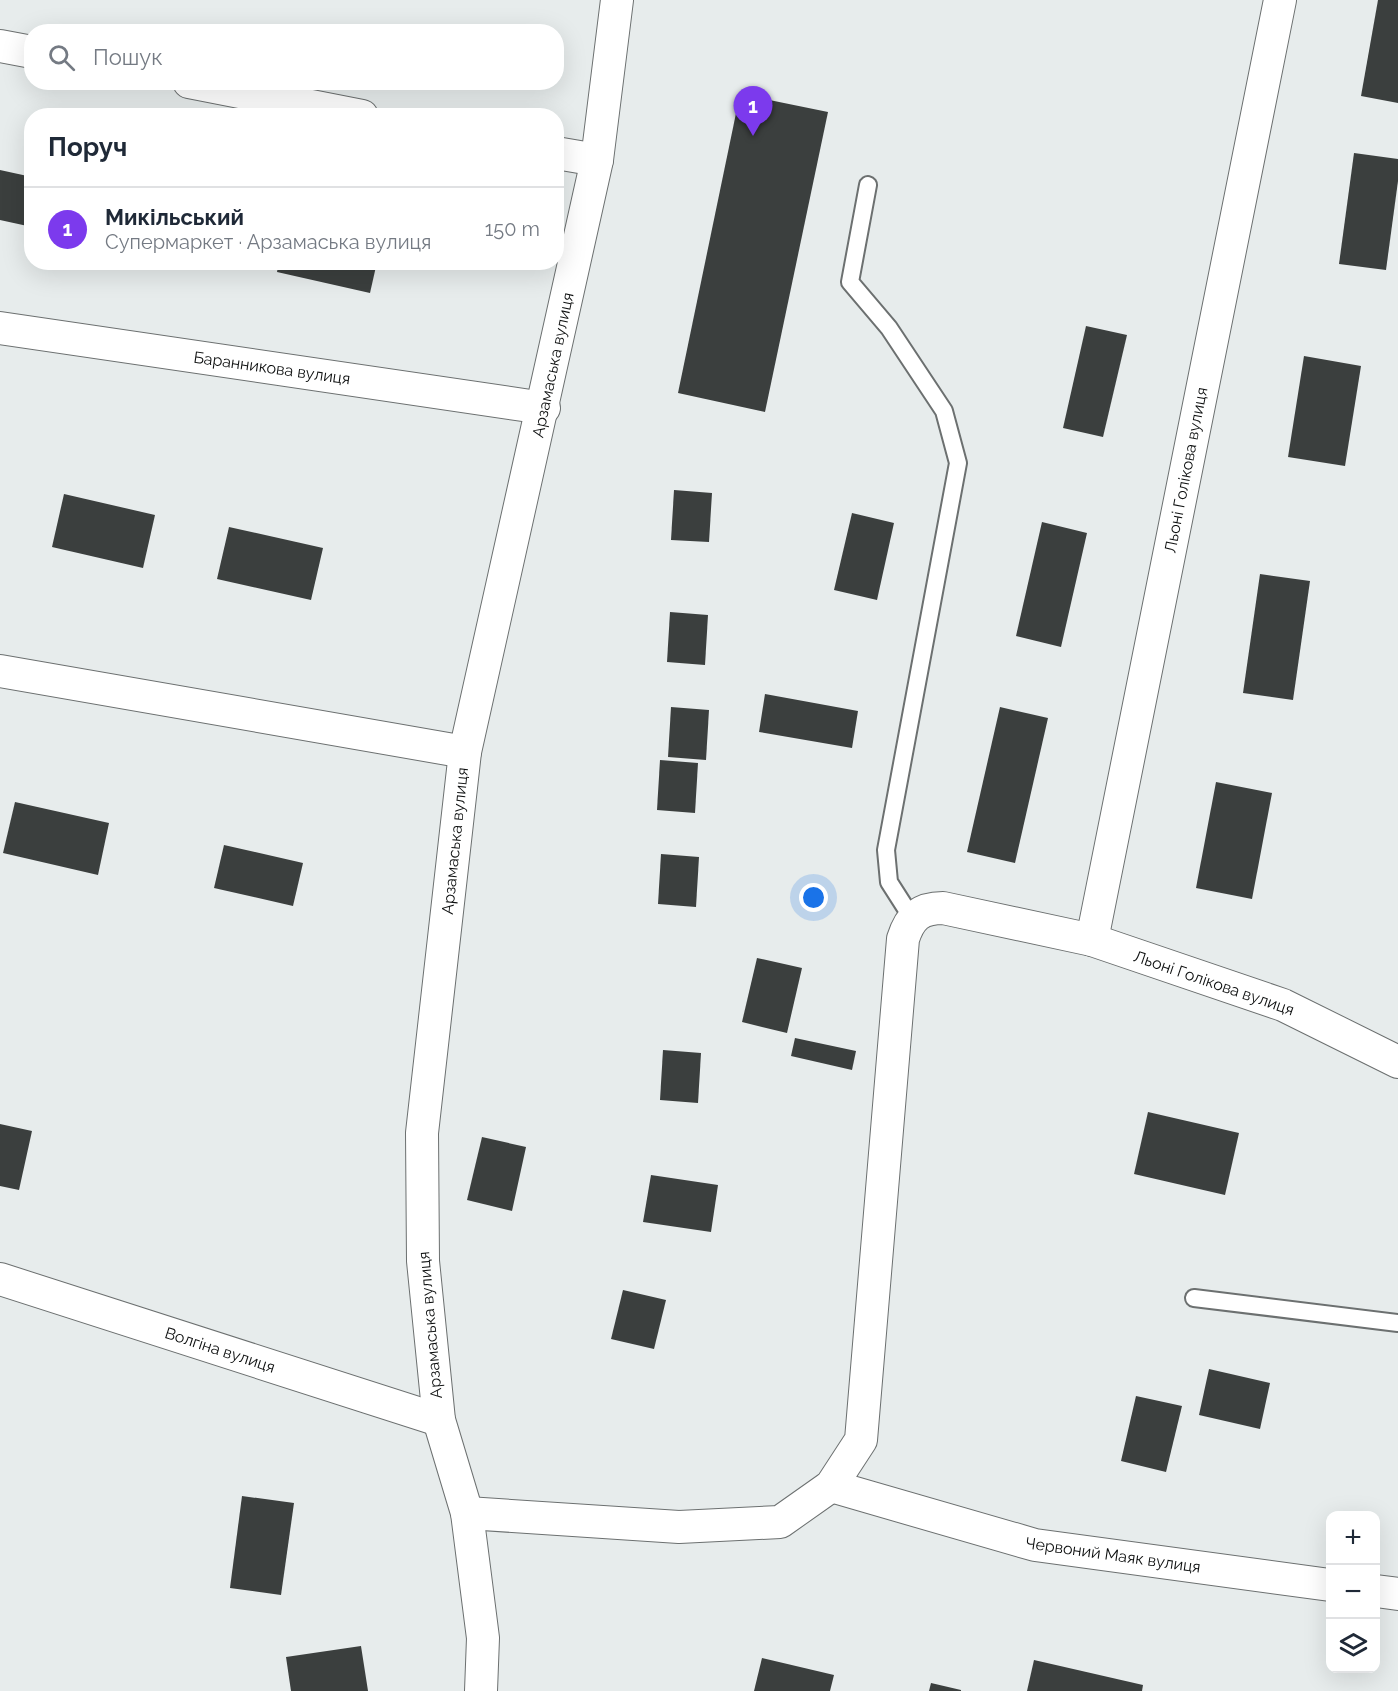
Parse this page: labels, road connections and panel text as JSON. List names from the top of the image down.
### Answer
{
  "streets": {
    "street": [
      "Арзамаська вулиця",
      "Баранникова вулиця",
      "Льоні Голікова вулиця",
      "Волгіна вулиця",
      "Червоний Маяк вулиця"
    ]
  },
  "crossings": [
    ["Арзамаська вулиця", "Баранникова вулиця"],
    ["Арзамаська вулиця", "Волгіна вулиця"]
  ],
  "page": {
    "search": "Пошук",
    "pins": "1",
    "heading": "Поруч",
    "list": [
      {
        "mark": "1",
        "name": "Микільський",
        "note": "Супермаркет · Арзамаська вулиця",
        "value": "150 m"
      }
    ],
    "map_buttons": ["+", "−"]
  }
}
